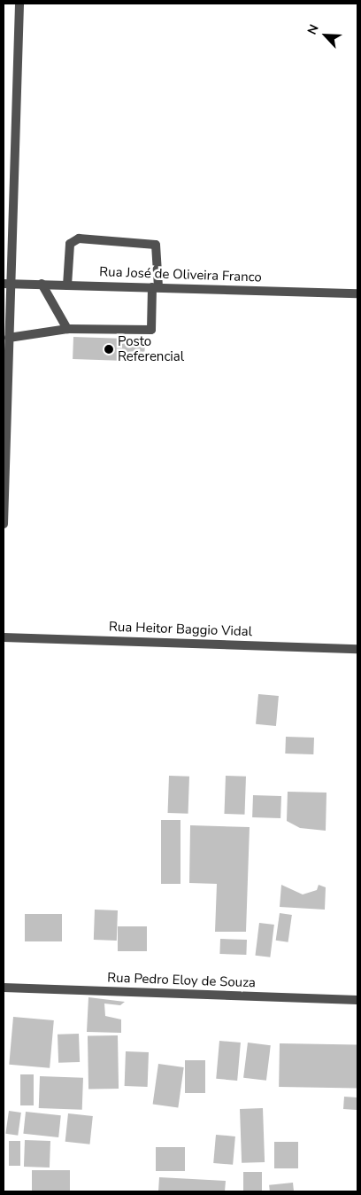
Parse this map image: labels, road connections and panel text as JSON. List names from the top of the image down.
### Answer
{
  "streets": {
    "street": ["Rua José de Oliveira Franco", "Rua Heitor Baggio Vidal", "Rua Pedro Eloy de Souza"]
  },
  "places": ["Posto Referencial"],
  "north": "top left"
}
